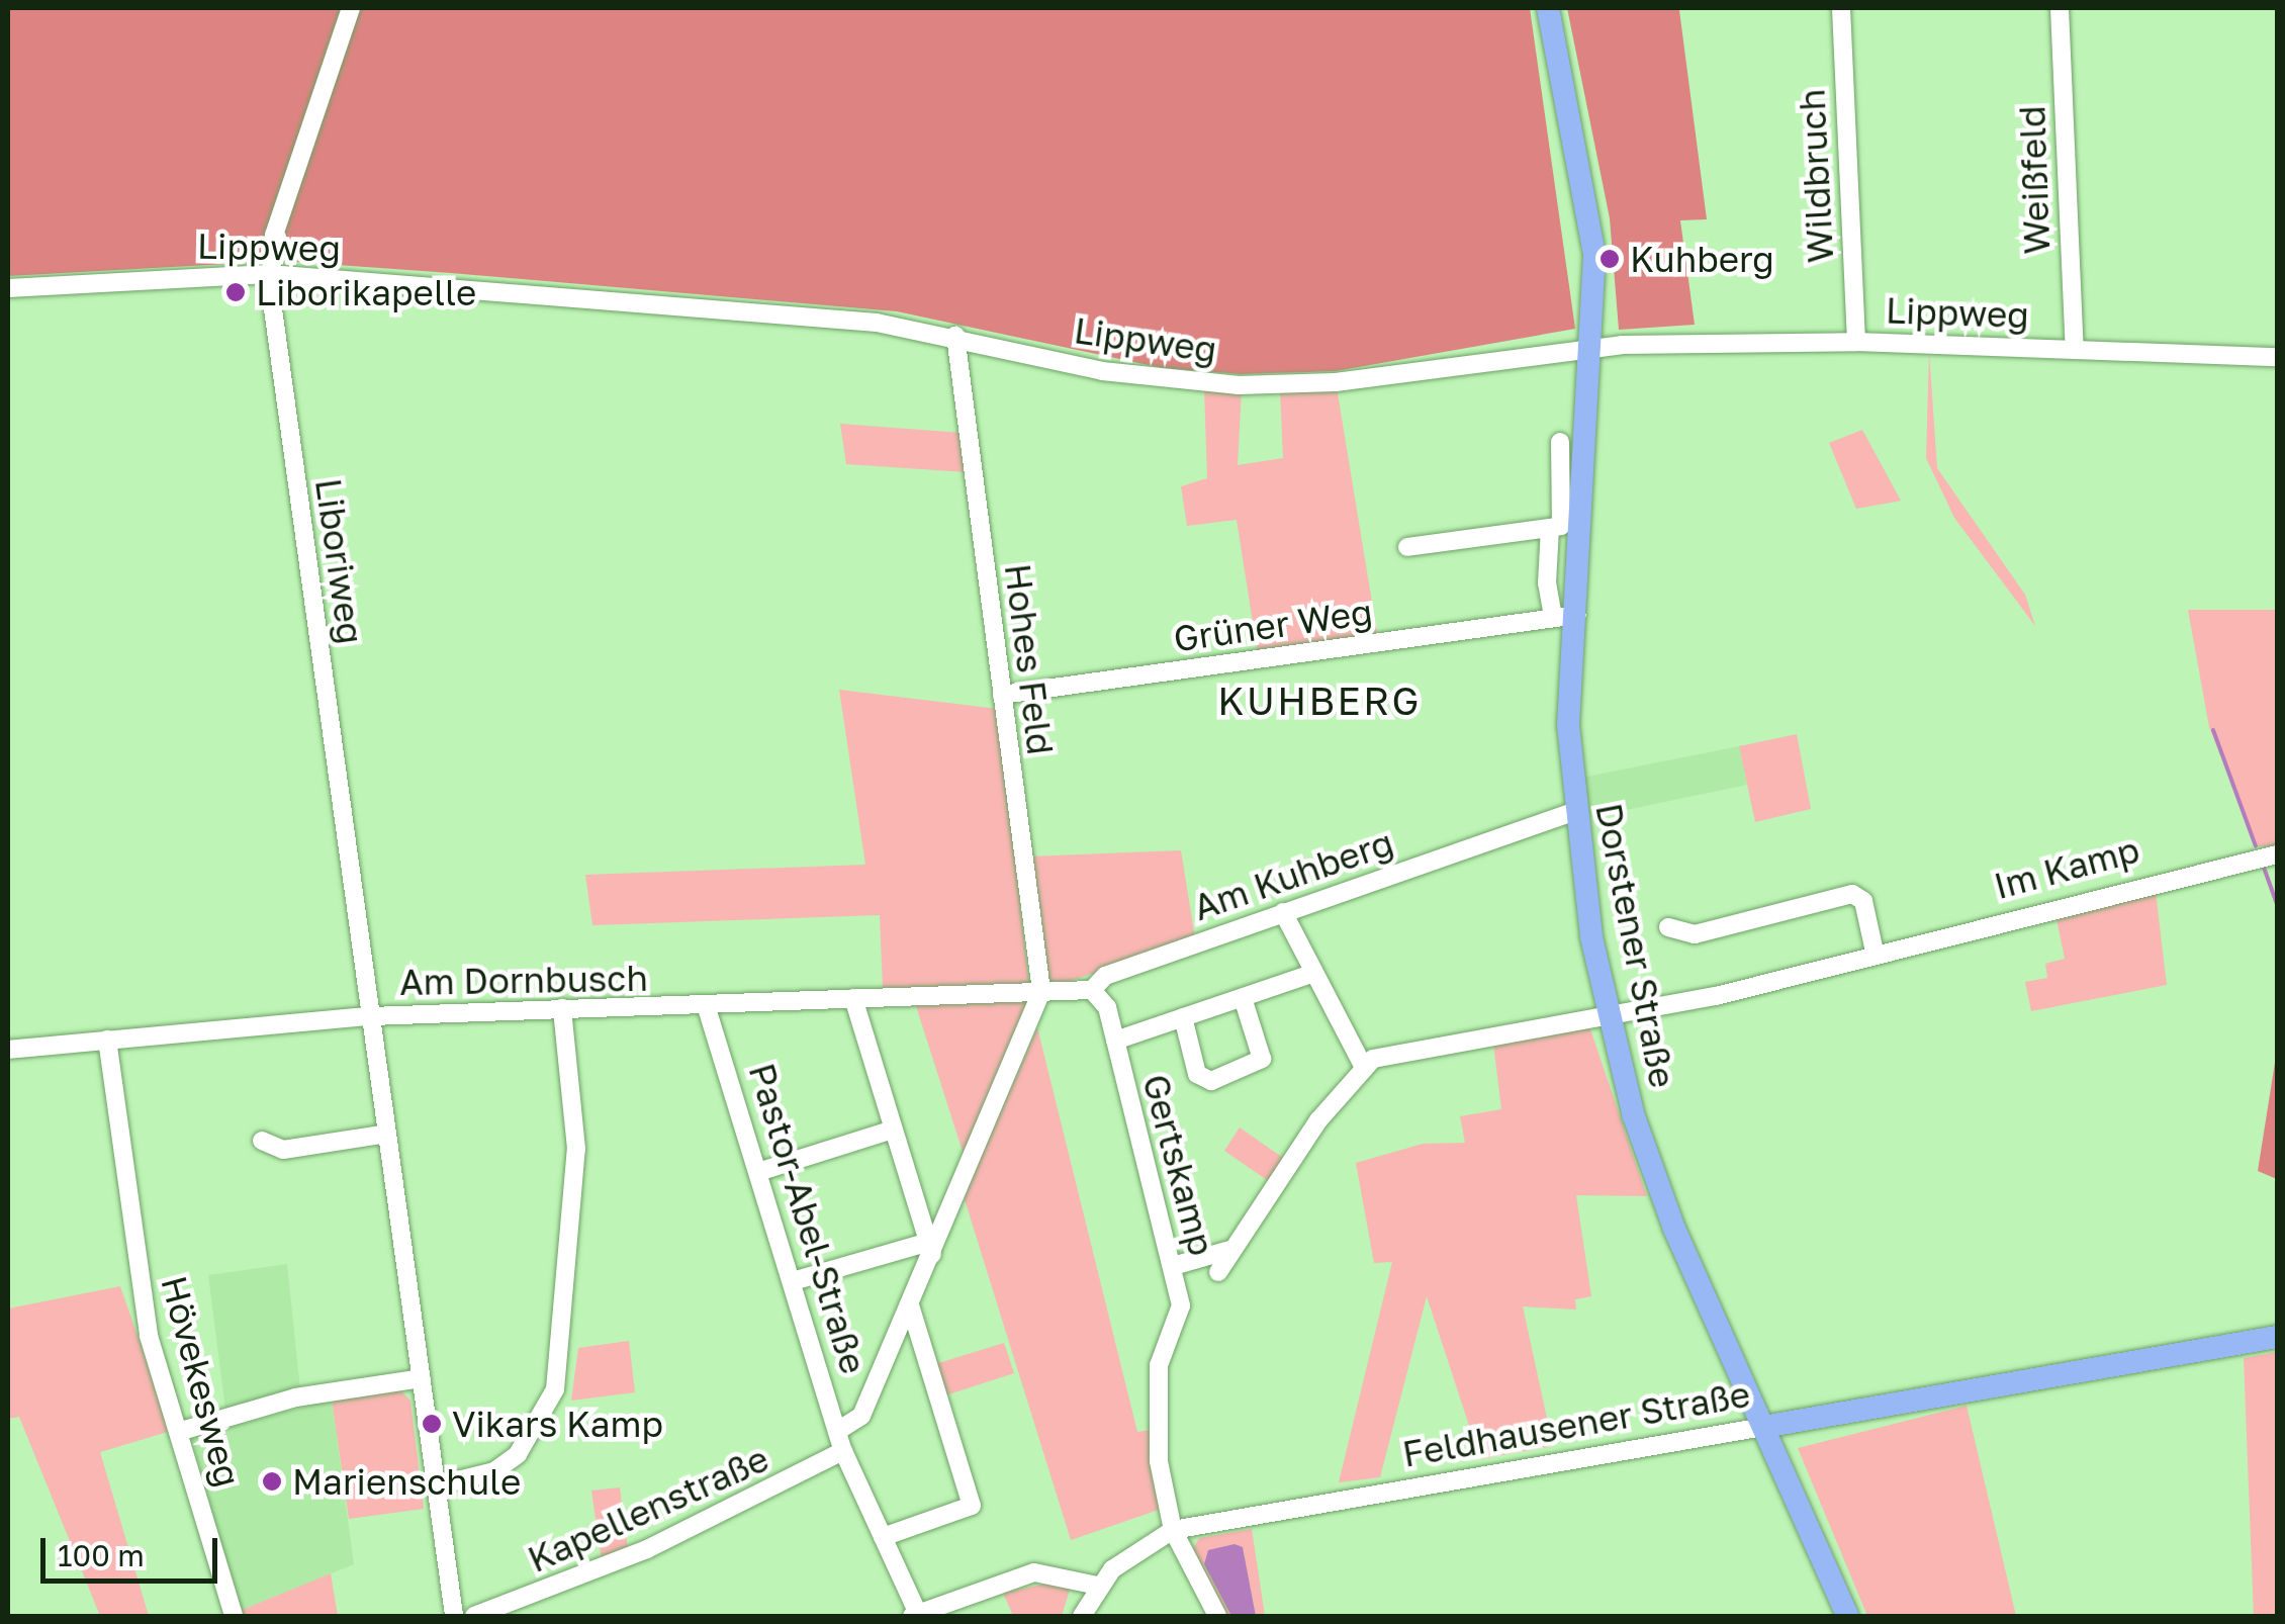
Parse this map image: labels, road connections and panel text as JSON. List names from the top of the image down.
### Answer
{
  "streets": {
    "main road": ["Dorstener Straße", "Feldhausener Straße"],
    "street": [
      "Wildbruch",
      "Weißfeld",
      "Lippweg",
      "Liboriweg",
      "Grüner Weg",
      "Hohes Feld",
      "Im Kamp",
      "Am Kuhberg",
      "Am Dornbusch",
      "Gertskamp",
      "Pastor-Abel-Straße",
      "Hövekesweg",
      "Kapellenstraße"
    ]
  },
  "crossings": [
    ["Wildbruch", "Lippweg"],
    ["Weißfeld", "Lippweg"],
    ["Lippweg", "Liboriweg"],
    ["Lippweg", "Hohes Feld"],
    ["Lippweg", "Dorstener Straße"],
    ["Liboriweg", "Am Dornbusch"],
    ["Grüner Weg", "Hohes Feld"],
    ["Grüner Weg", "Dorstener Straße"],
    ["Hohes Feld", "Am Kuhberg"],
    ["Hohes Feld", "Am Dornbusch"],
    ["Im Kamp", "Dorstener Straße"],
    ["Am Kuhberg", "Dorstener Straße"],
    ["Am Kuhberg", "Am Dornbusch"],
    ["Am Kuhberg", "Gertskamp"],
    ["Dorstener Straße", "Feldhausener Straße"],
    ["Am Dornbusch", "Pastor-Abel-Straße"],
    ["Am Dornbusch", "Hövekesweg"],
    ["Gertskamp", "Feldhausener Straße"],
    ["Pastor-Abel-Straße", "Kapellenstraße"]
  ],
  "districts": ["KUHBERG"],
  "places": [
    "Kuhberg",
    "Liborikapelle",
    "Vikars Kamp",
    "Marienschule"
  ],
  "scale_bar": "100 m"
}
